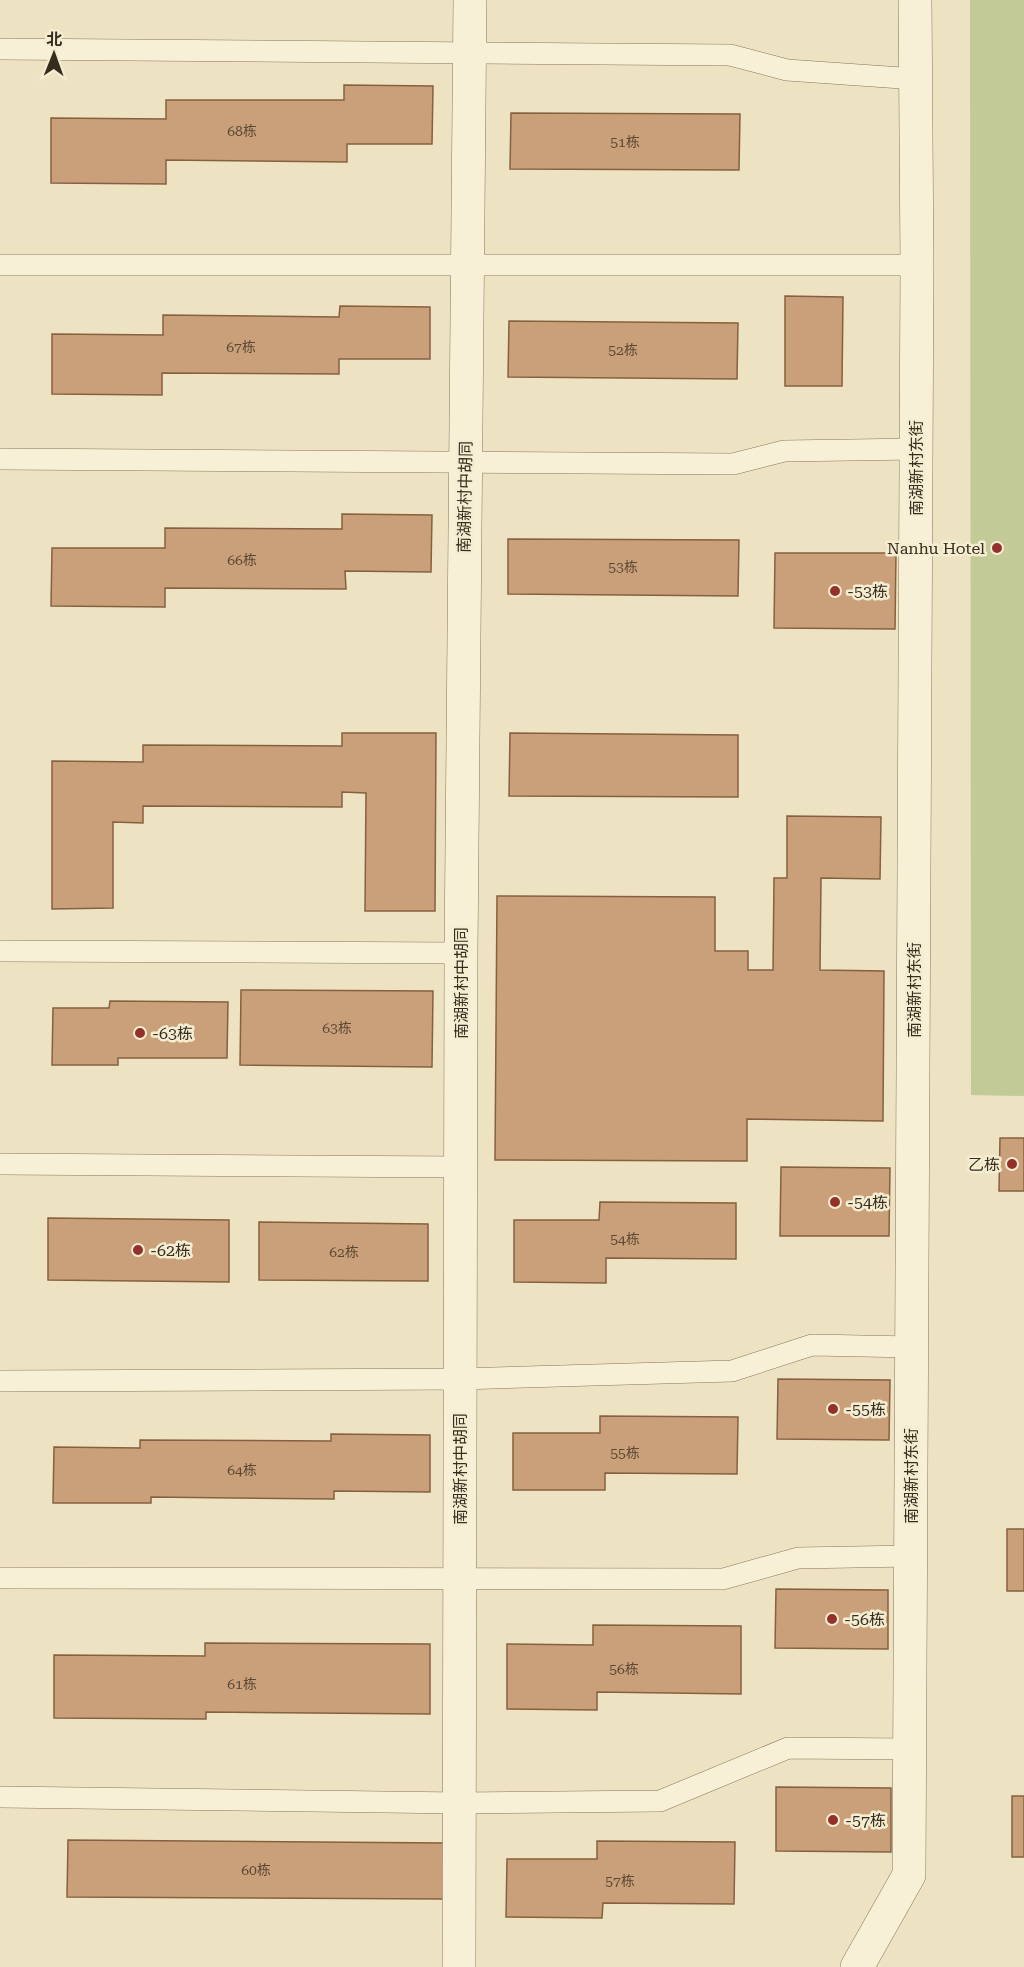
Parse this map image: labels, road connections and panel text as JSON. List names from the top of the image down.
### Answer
{
  "streets": {
    "street": ["南湖新村东街", "南湖新村中胡同"]
  },
  "places": [
    "Nanhu Hotel",
    "-53栋",
    "-63栋",
    "乙栋",
    "-54栋",
    "-62栋",
    "-55栋",
    "-56栋",
    "-57栋"
  ],
  "house_numbers": [
    "68栋",
    "51栋",
    "67栋",
    "52栋",
    "66栋",
    "53栋",
    "63栋",
    "54栋",
    "62栋",
    "55栋",
    "64栋",
    "56栋",
    "61栋",
    "60栋",
    "57栋"
  ],
  "north": "top"
}
